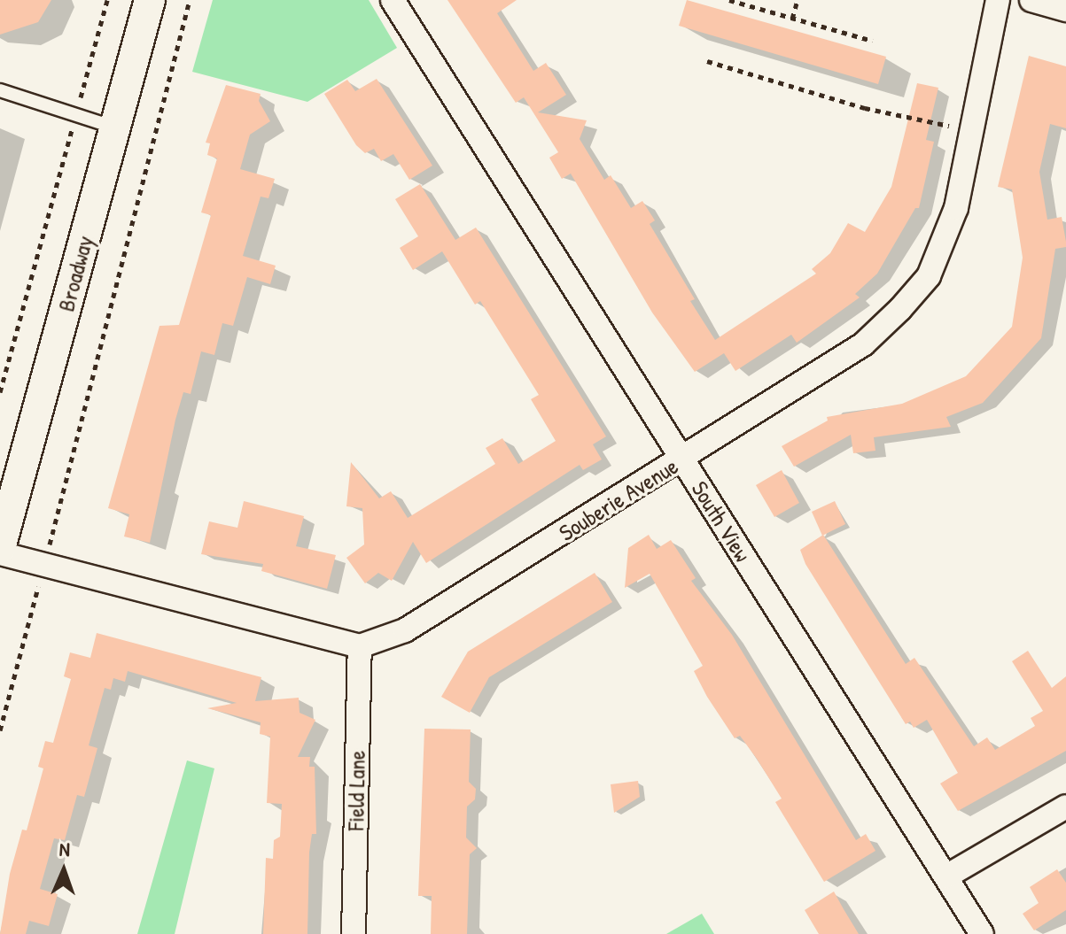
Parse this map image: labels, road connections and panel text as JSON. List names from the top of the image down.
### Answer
{
  "streets": {
    "street": [
      "Broadway",
      "Souberie Avenue",
      "South View",
      "Field Lane"
    ]
  },
  "crossings": [
    ["Souberie Avenue", "South View"],
    ["Souberie Avenue", "Field Lane"]
  ],
  "north": "top"
}
